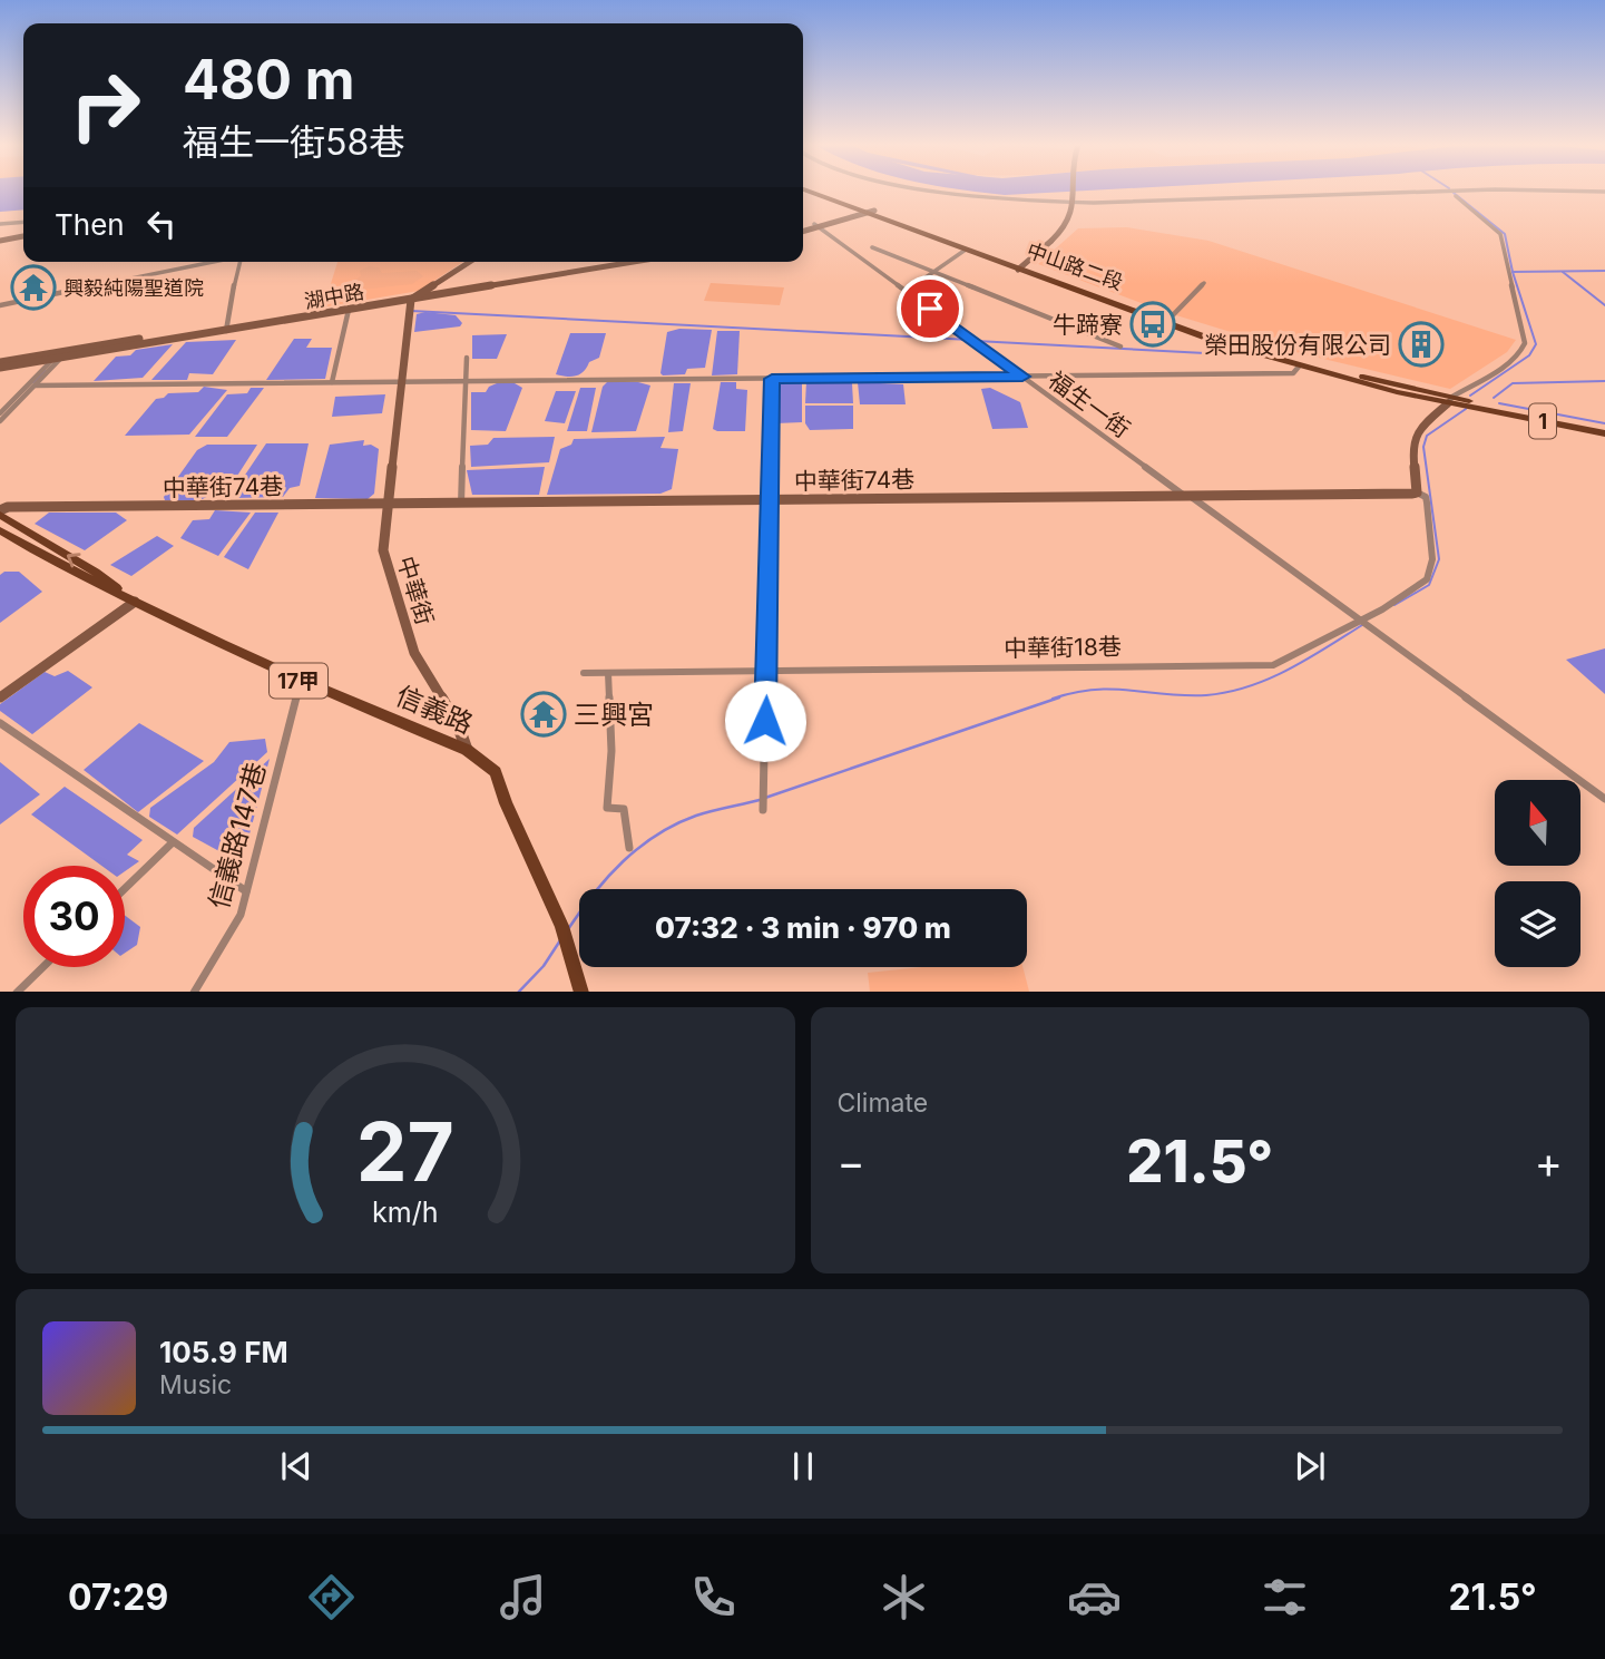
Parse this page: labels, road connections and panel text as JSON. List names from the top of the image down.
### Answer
{
  "streets": {
    "main road": [
      "中山路二段",
      "1",
      "17甲",
      "信義路"
    ],
    "street": [
      "湖中路",
      "福生一街",
      "中華街74巷",
      "中華街",
      "中華街18巷",
      "信義路147巷"
    ]
  },
  "crossings": [
    ["中山路二段", "1"],
    ["湖中路", "中華街"],
    ["福生一街", "中華街74巷"],
    ["福生一街", "中華街18巷"],
    ["中華街74巷", "中華街"],
    ["中華街74巷", "中華街18巷"],
    ["中華街74巷", "信義路"],
    ["中華街", "信義路"],
    ["信義路", "信義路147巷"]
  ],
  "places": {
    "temple": ["興毅純陽聖道院", "三興宮"],
    "bus stop": ["牛蹄寮"],
    "building": ["榮田股份有限公司"]
  },
  "north": "top",
  "page": {
    "turn": ["480 m", "福生一街58巷"],
    "then": "Then",
    "limit": "30",
    "trip": "07:32 · 3 min · 970 m",
    "tile": "Climate",
    "heat": ["−", "21.5°", "+"],
    "song": ["105.9 FM", "Music"],
    "tabs": ["07:29", "21.5°"],
    "gauge": ["27", "km/h"]
  }
}
